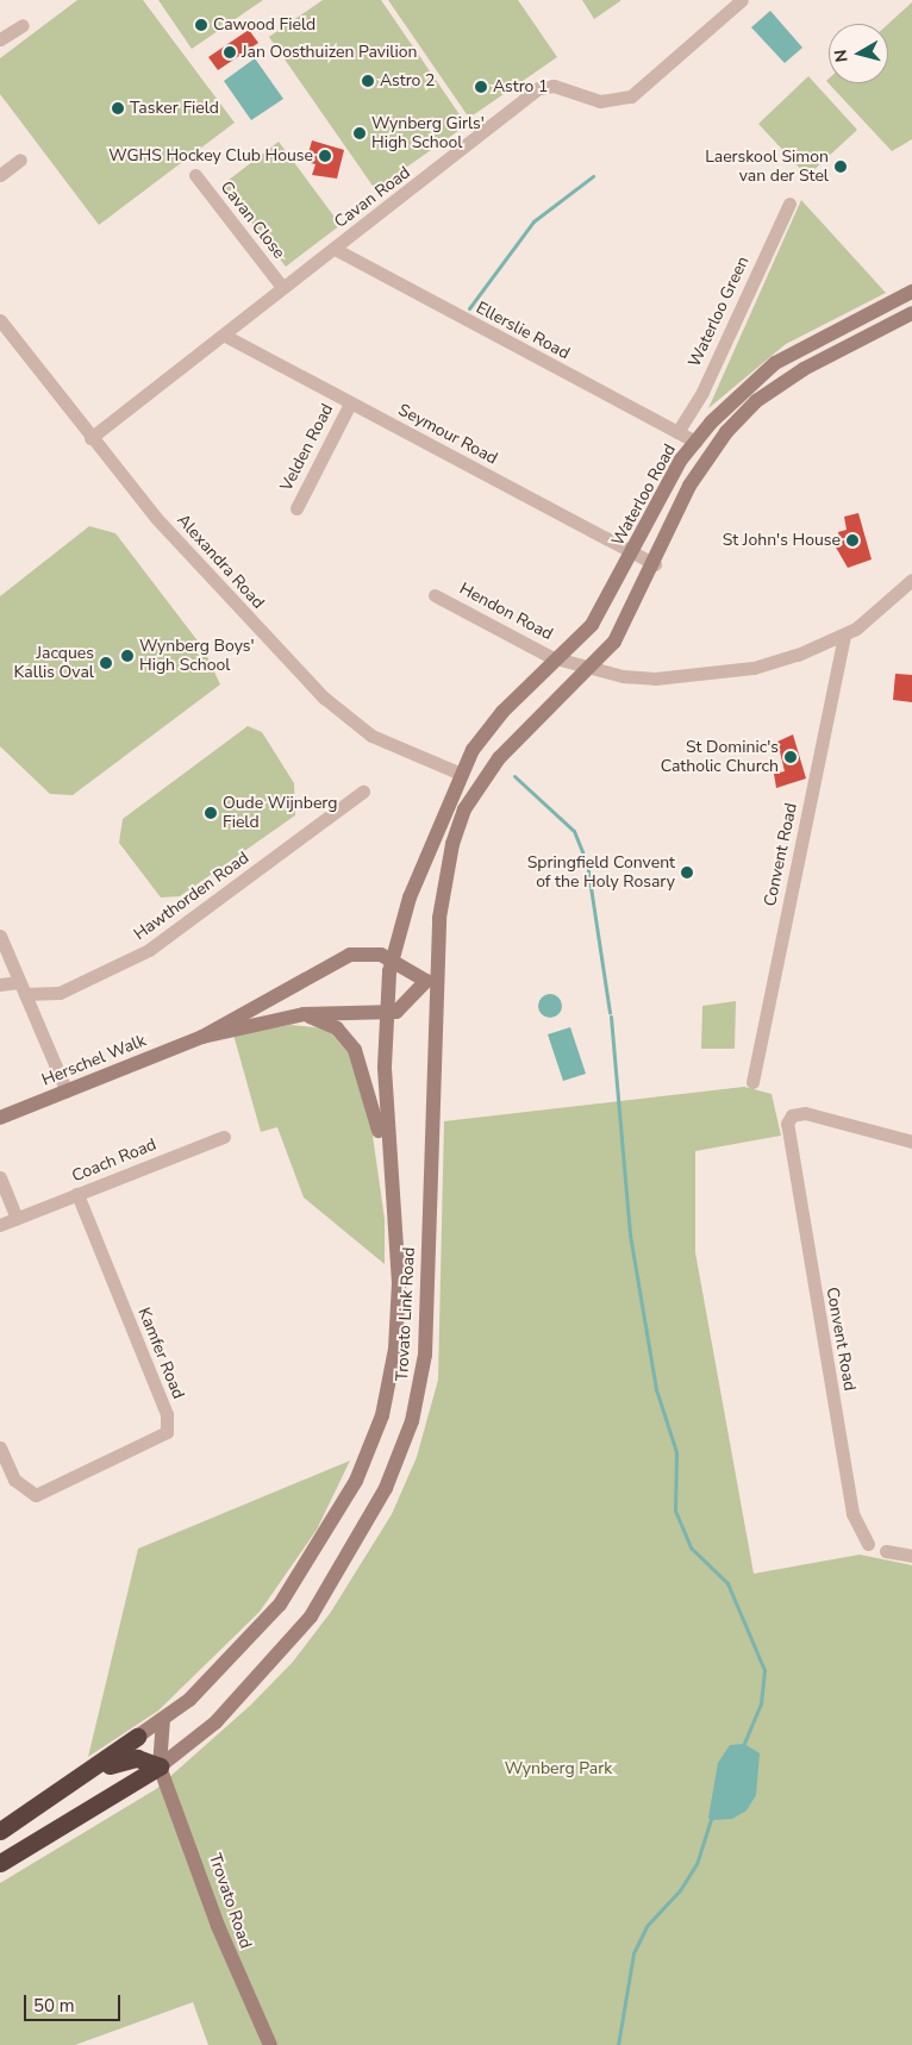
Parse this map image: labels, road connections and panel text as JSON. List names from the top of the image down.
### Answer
{
  "streets": {
    "main road": [
      "Waterloo Road",
      "Herschel Walk",
      "Trovato Link Road",
      "Trovato Road"
    ],
    "street": [
      "Cavan Road",
      "Cavan Close",
      "Waterloo Green",
      "Ellerslie Road",
      "Seymour Road",
      "Velden Road",
      "Alexandra Road",
      "Hendon Road",
      "Convent Road",
      "Hawthorden Road",
      "Coach Road",
      "Kamfer Road"
    ]
  },
  "crossings": [
    ["Cavan Road", "Cavan Close"],
    ["Cavan Road", "Ellerslie Road"],
    ["Cavan Road", "Seymour Road"],
    ["Cavan Road", "Alexandra Road"],
    ["Waterloo Green", "Ellerslie Road"],
    ["Ellerslie Road", "Waterloo Road"],
    ["Seymour Road", "Velden Road"],
    ["Seymour Road", "Waterloo Road"],
    ["Waterloo Road", "Alexandra Road"],
    ["Waterloo Road", "Hendon Road"],
    ["Waterloo Road", "Trovato Link Road"],
    ["Alexandra Road", "Trovato Link Road"],
    ["Hendon Road", "Convent Road"],
    ["Hendon Road", "Trovato Link Road"],
    ["Herschel Walk", "Trovato Link Road"],
    ["Coach Road", "Kamfer Road"],
    ["Trovato Link Road", "Trovato Road"]
  ],
  "parks": ["Wynberg Park"],
  "places": [
    "Cawood Field",
    "Jan Oosthuizen Pavilion",
    "Astro 2",
    "Astro 1",
    "Tasker Field",
    "Wynberg Girls' High School",
    "WGHS Hockey Club House",
    "Laerskool Simon van der Stel",
    "St John's House",
    "Wynberg Boys' High School",
    "Jacques Kallis Oval",
    "St Dominic's Catholic Church",
    "Oude Wijnberg Field",
    "Springfield Convent of the Holy Rosary"
  ],
  "scale_bar": "50 m",
  "north": "left"
}
